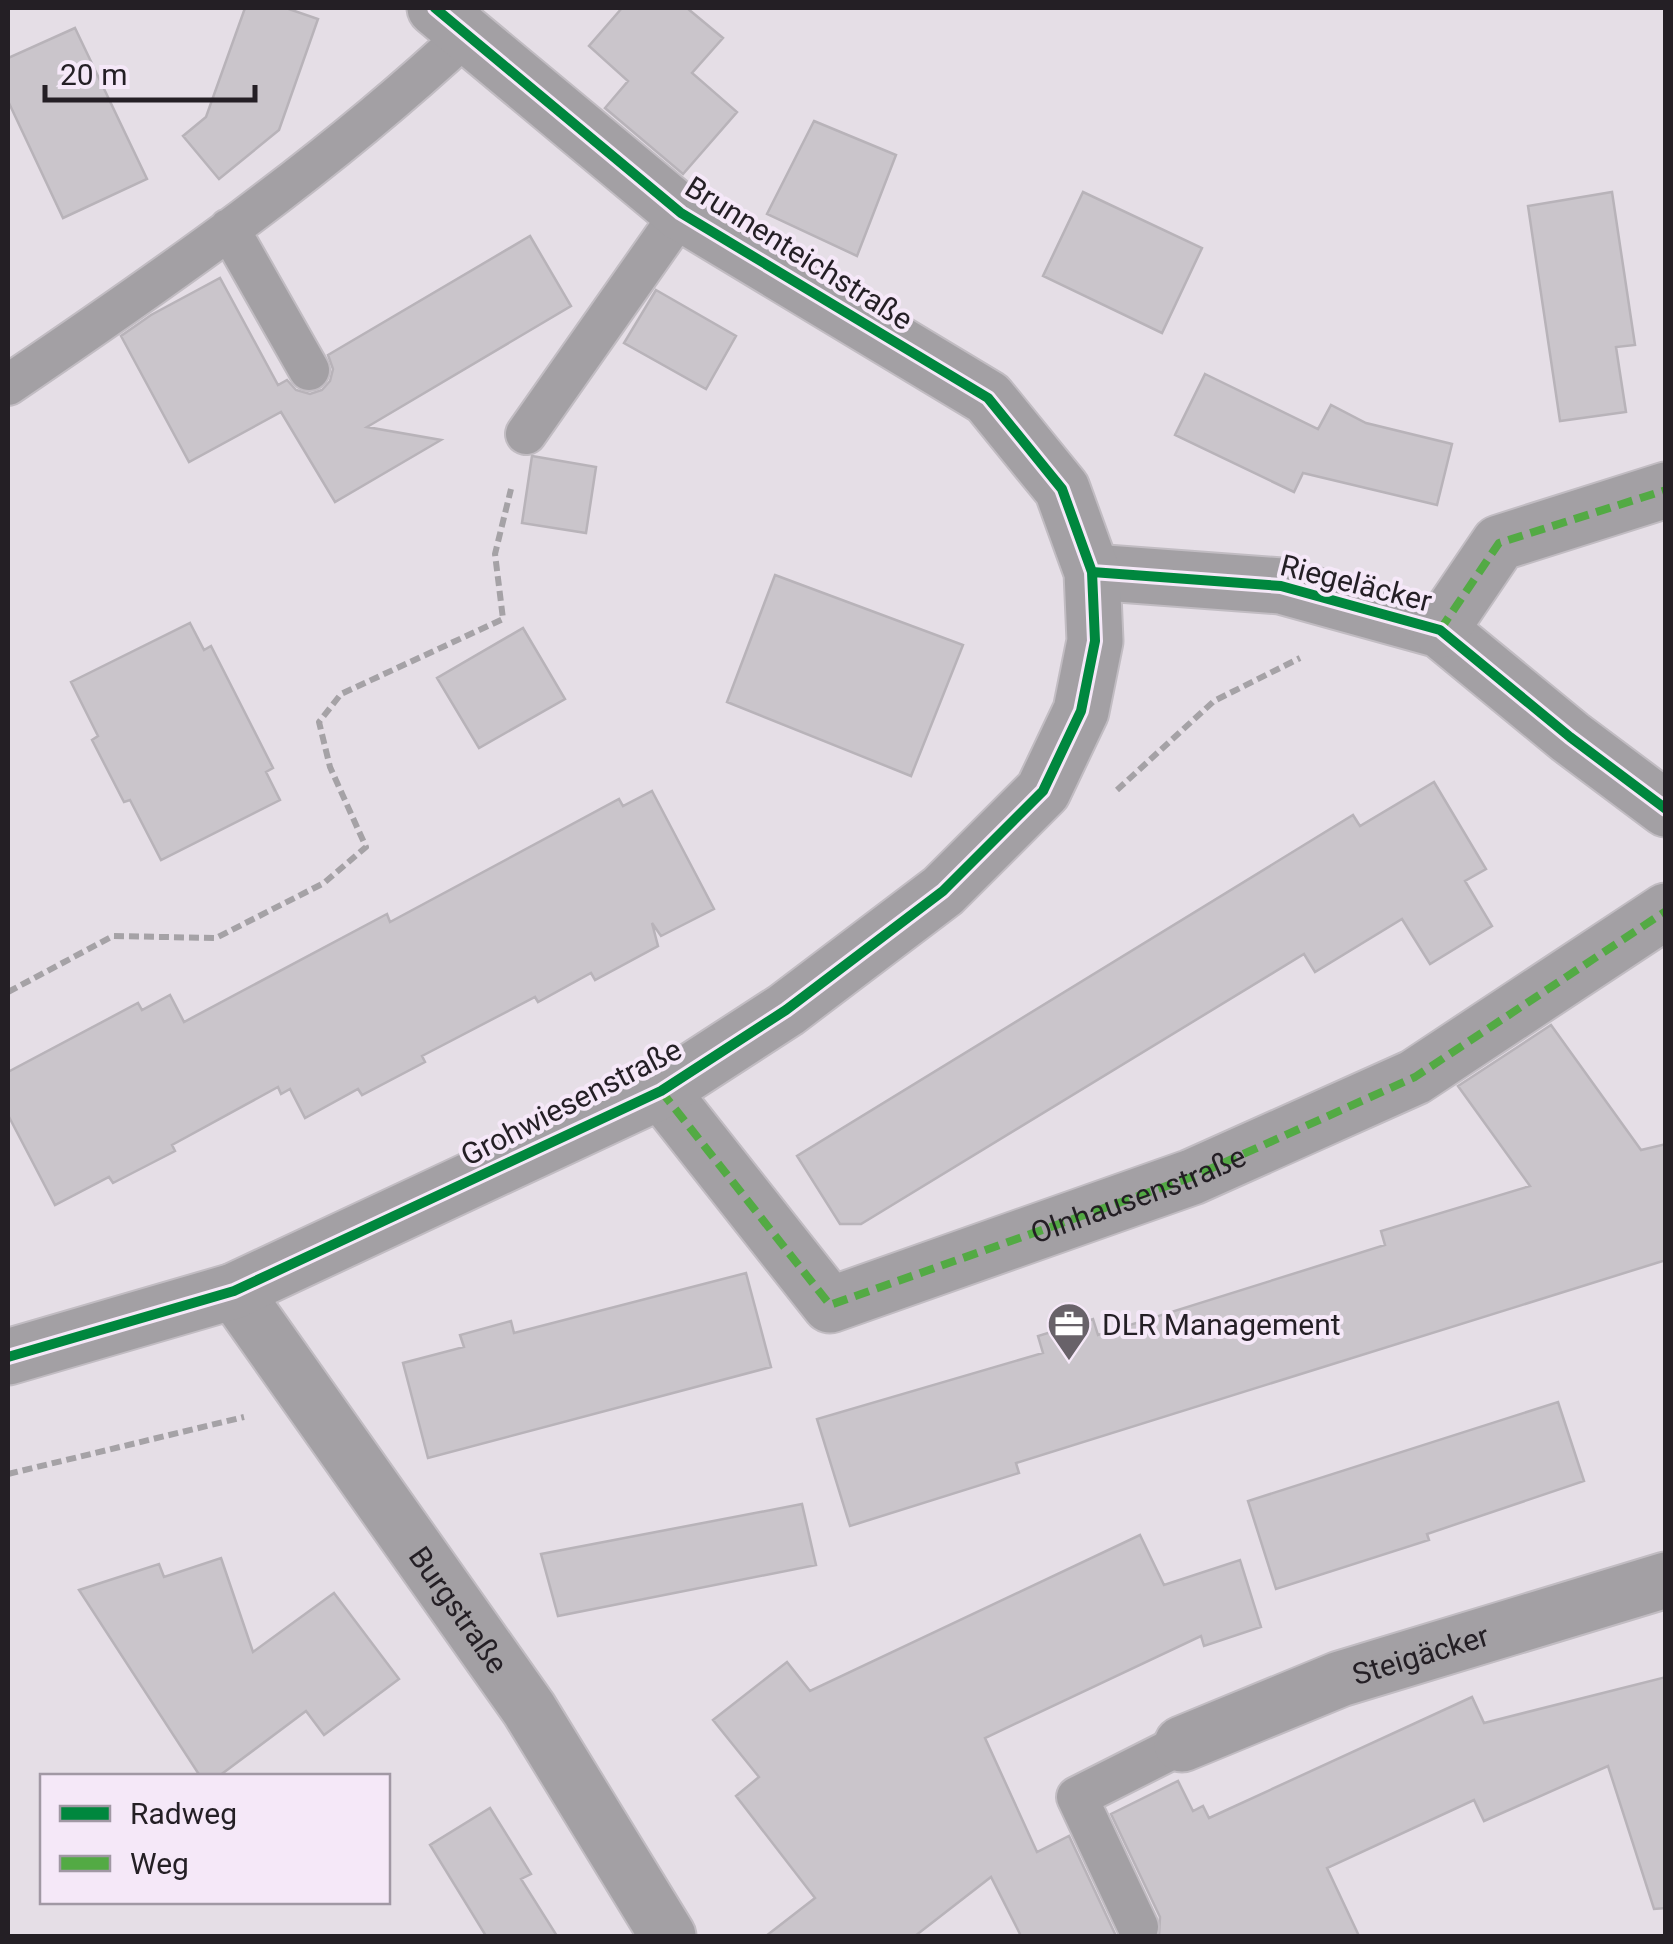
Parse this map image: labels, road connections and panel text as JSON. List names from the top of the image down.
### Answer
{
  "streets": {
    "street": [
      "Brunnenteichstraße",
      "Riegeläcker",
      "Grohwiesenstraße",
      "Olnhausenstraße",
      "Burgstraße",
      "Steigäcker"
    ]
  },
  "crossings": [
    ["Brunnenteichstraße", "Riegeläcker"],
    ["Brunnenteichstraße", "Grohwiesenstraße"],
    ["Riegeläcker", "Grohwiesenstraße"],
    ["Grohwiesenstraße", "Olnhausenstraße"],
    ["Grohwiesenstraße", "Burgstraße"]
  ],
  "places": {
    "office": ["DLR Management"]
  },
  "legend": ["Radweg", "Weg"],
  "scale_bar": "20 m"
}
